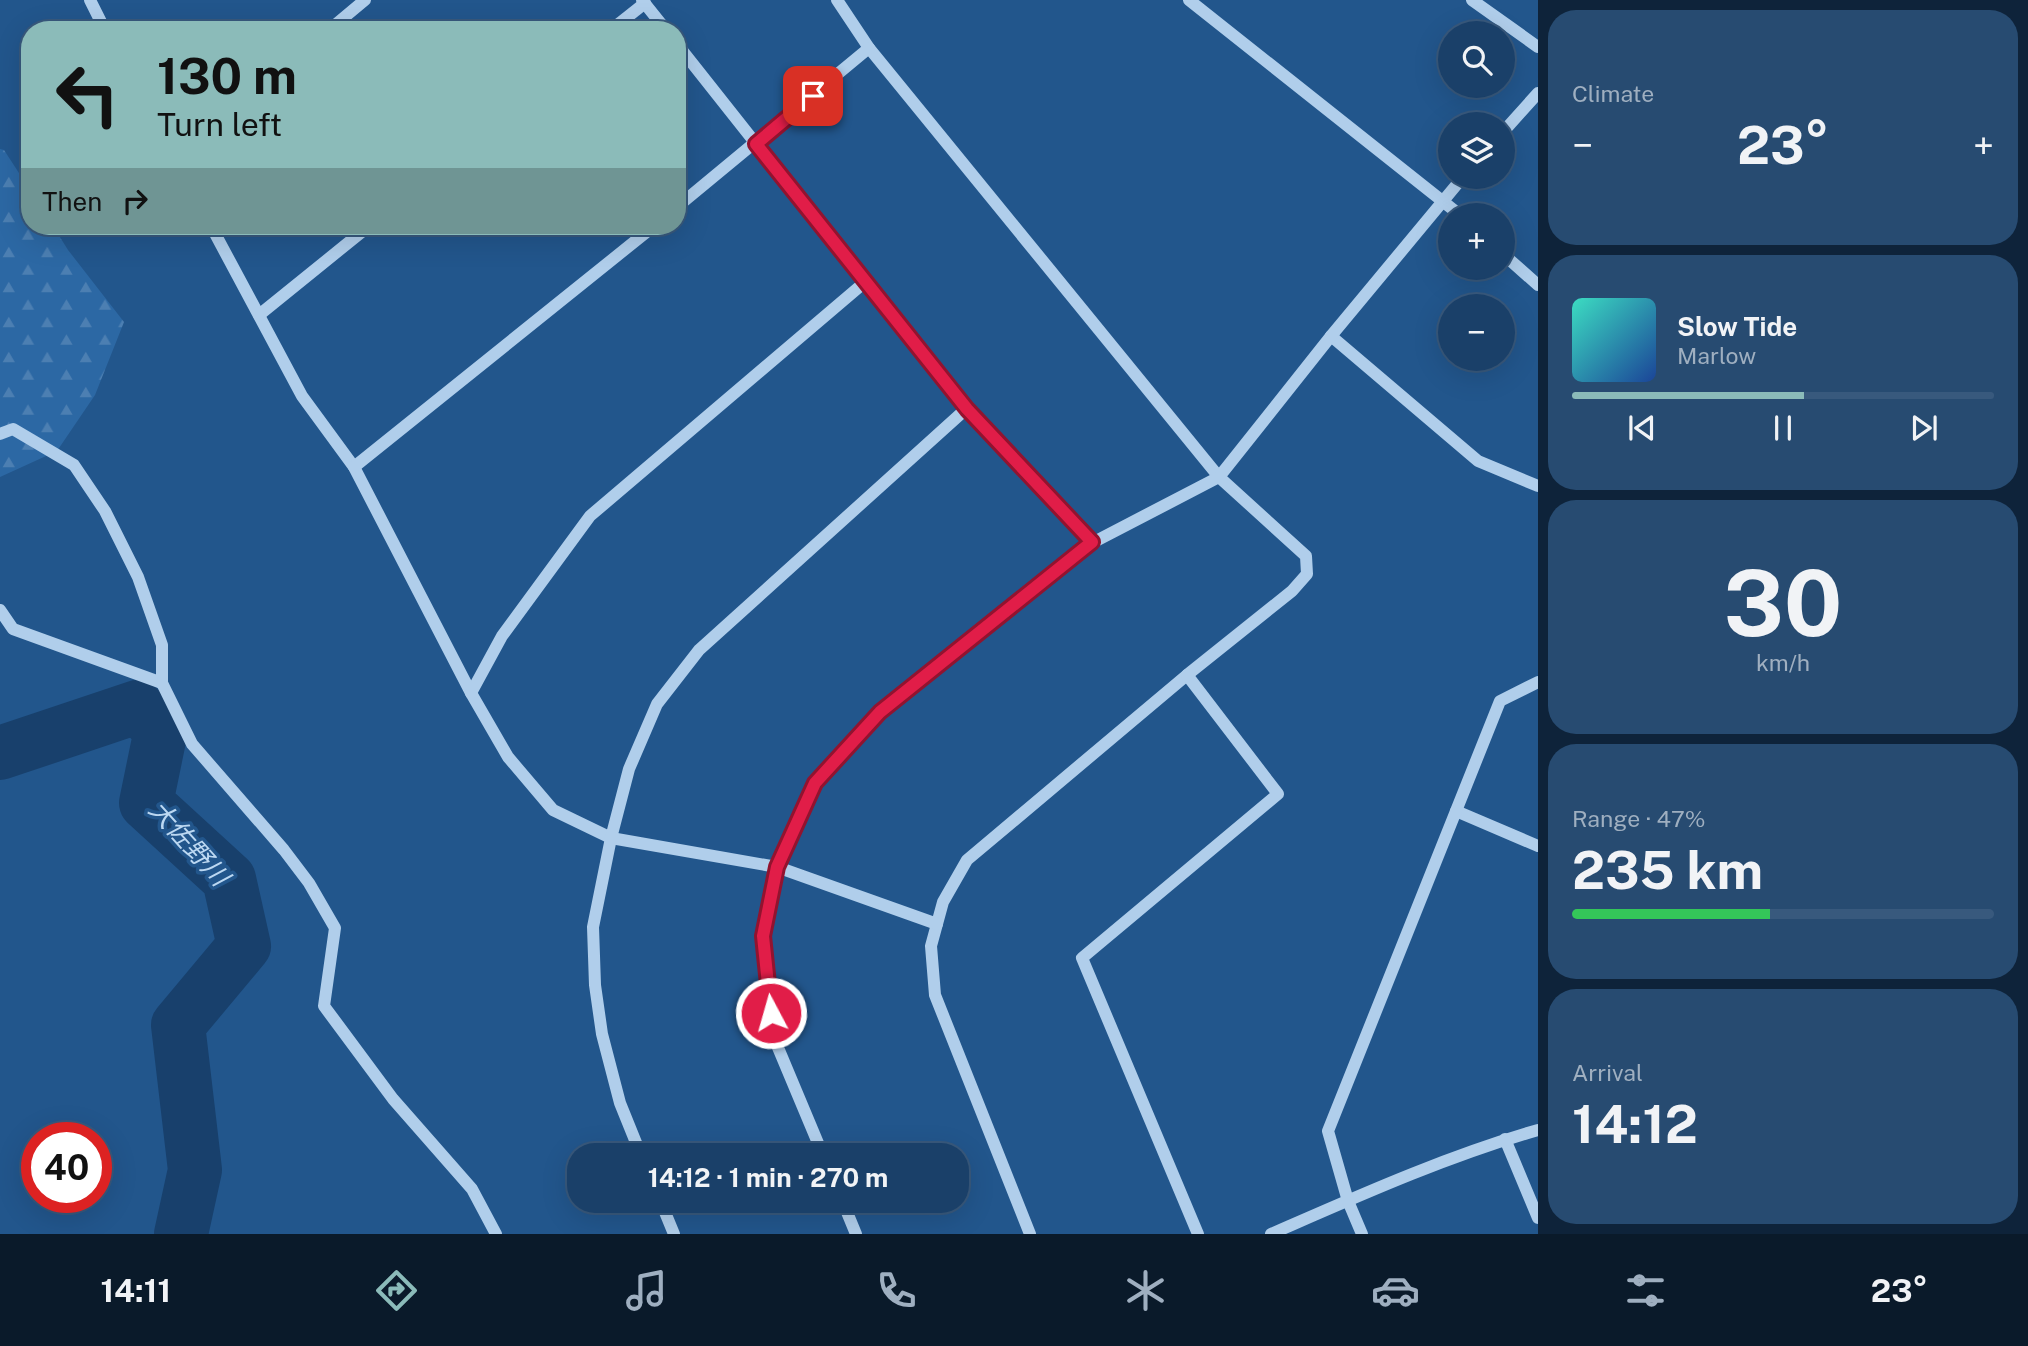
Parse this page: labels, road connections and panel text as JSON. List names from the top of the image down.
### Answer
{
  "water": ["大佐野川"],
  "page": {
    "tile": [
      "Climate",
      ["30", "km/h"],
      ["Range · 47%", "235 km"],
      ["Arrival", "14:12"]
    ],
    "map_buttons": ["+", "−"],
    "turn": ["130 m", "Turn left"],
    "heat": ["−", "23°", "+"],
    "then": "Then",
    "song": ["Slow Tide", "Marlow"],
    "limit": "40",
    "trip": "14:12 · 1 min · 270 m",
    "tabs": ["14:11", "23°"]
  }
}
